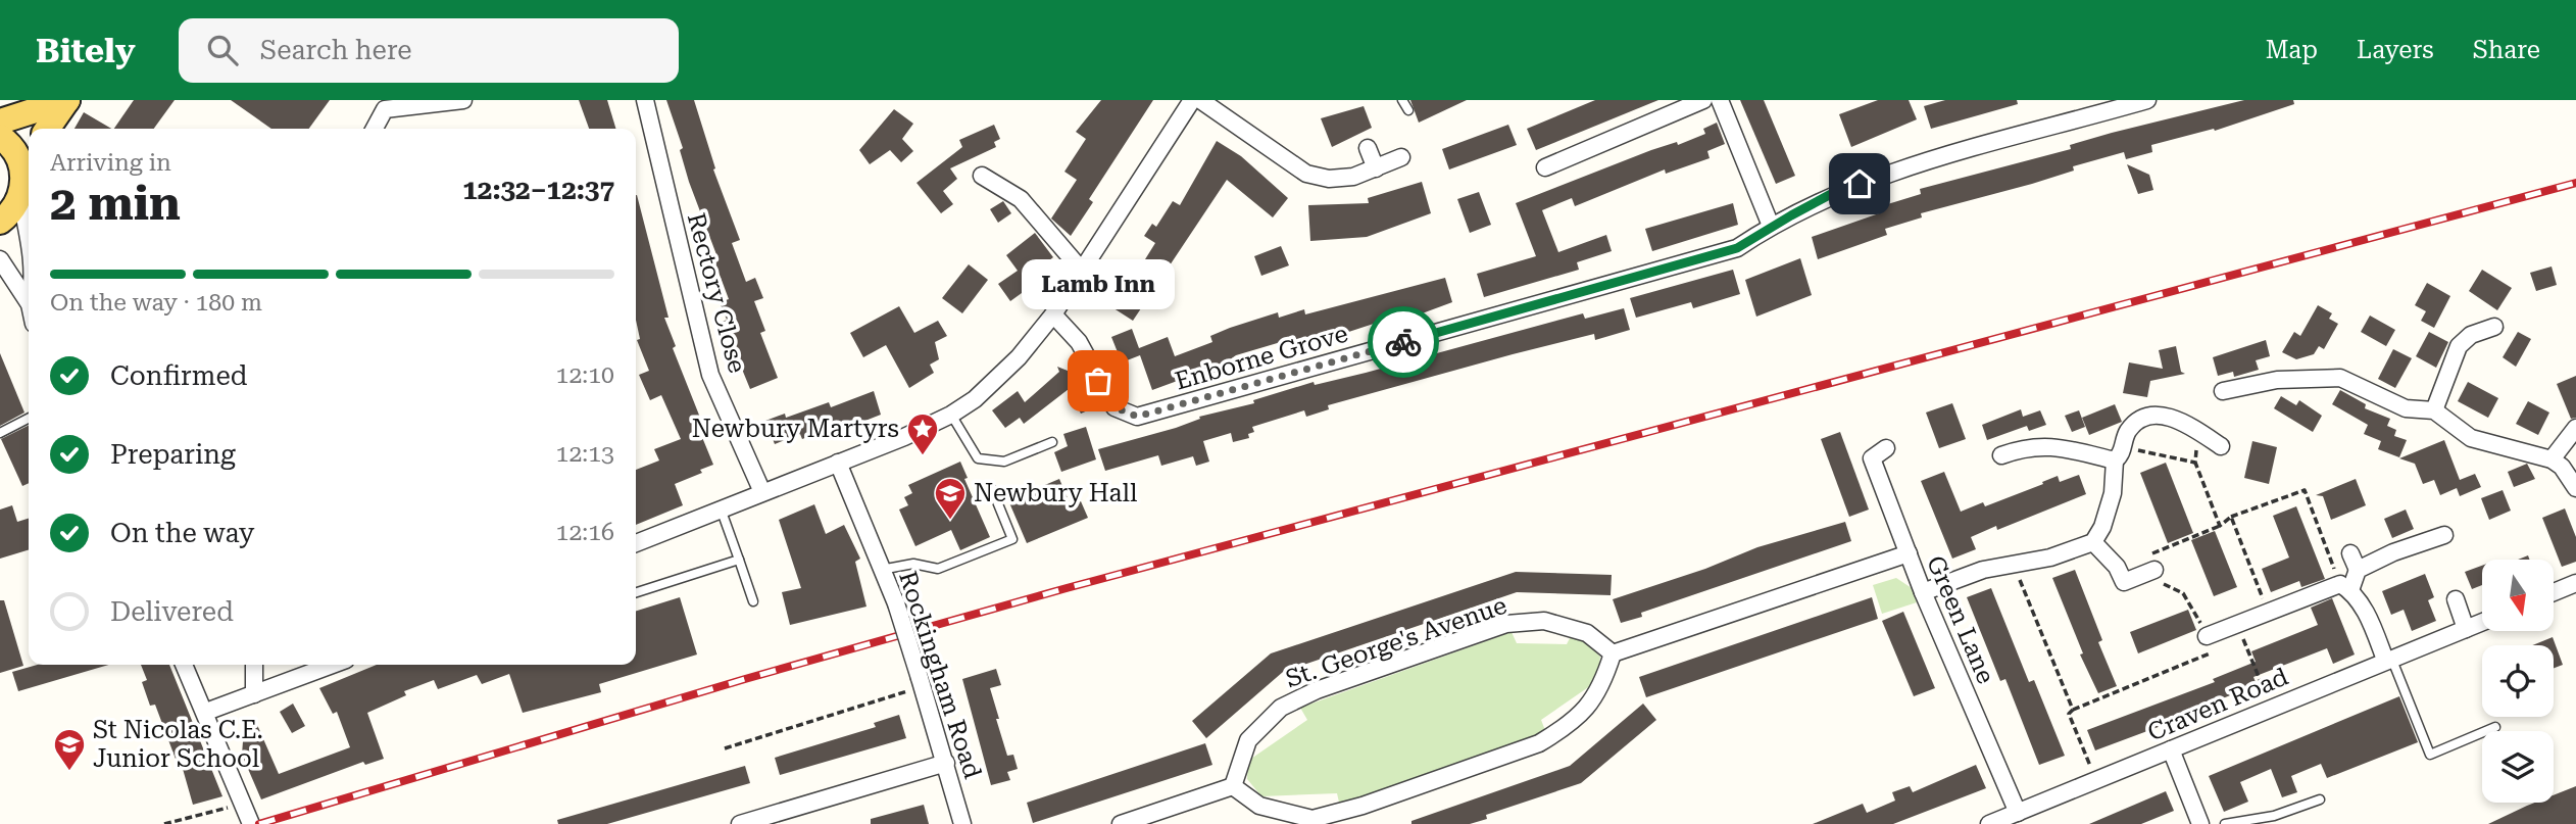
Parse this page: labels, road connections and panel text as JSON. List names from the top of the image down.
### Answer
{
  "streets": {
    "street": [
      "Rectory Close",
      "Enborne Grove",
      "Green Lane",
      "St. George's Avenue",
      "Rockingham Road",
      "Craven Road"
    ]
  },
  "crossings": [
    ["Green Lane", "Craven Road"]
  ],
  "places": {
    "other": ["Lamb Inn"],
    "place": ["Newbury Martyrs"],
    "school or university": ["Newbury Hall", "St Nicolas C.E. Junior School"]
  },
  "north": "bottom",
  "page": {
    "header": "Bitely",
    "search": "Search here",
    "nav": ["Map", "Layers", "Share"],
    "heading": ["2 min", "Arriving in", "12:32–12:37"],
    "bar": "On the way · 180 m",
    "bubble": "Lamb Inn",
    "list": [
      ["Confirmed", "12:10"],
      ["Preparing", "12:13"],
      ["On the way", "12:16"],
      "Delivered"
    ]
  }
}
